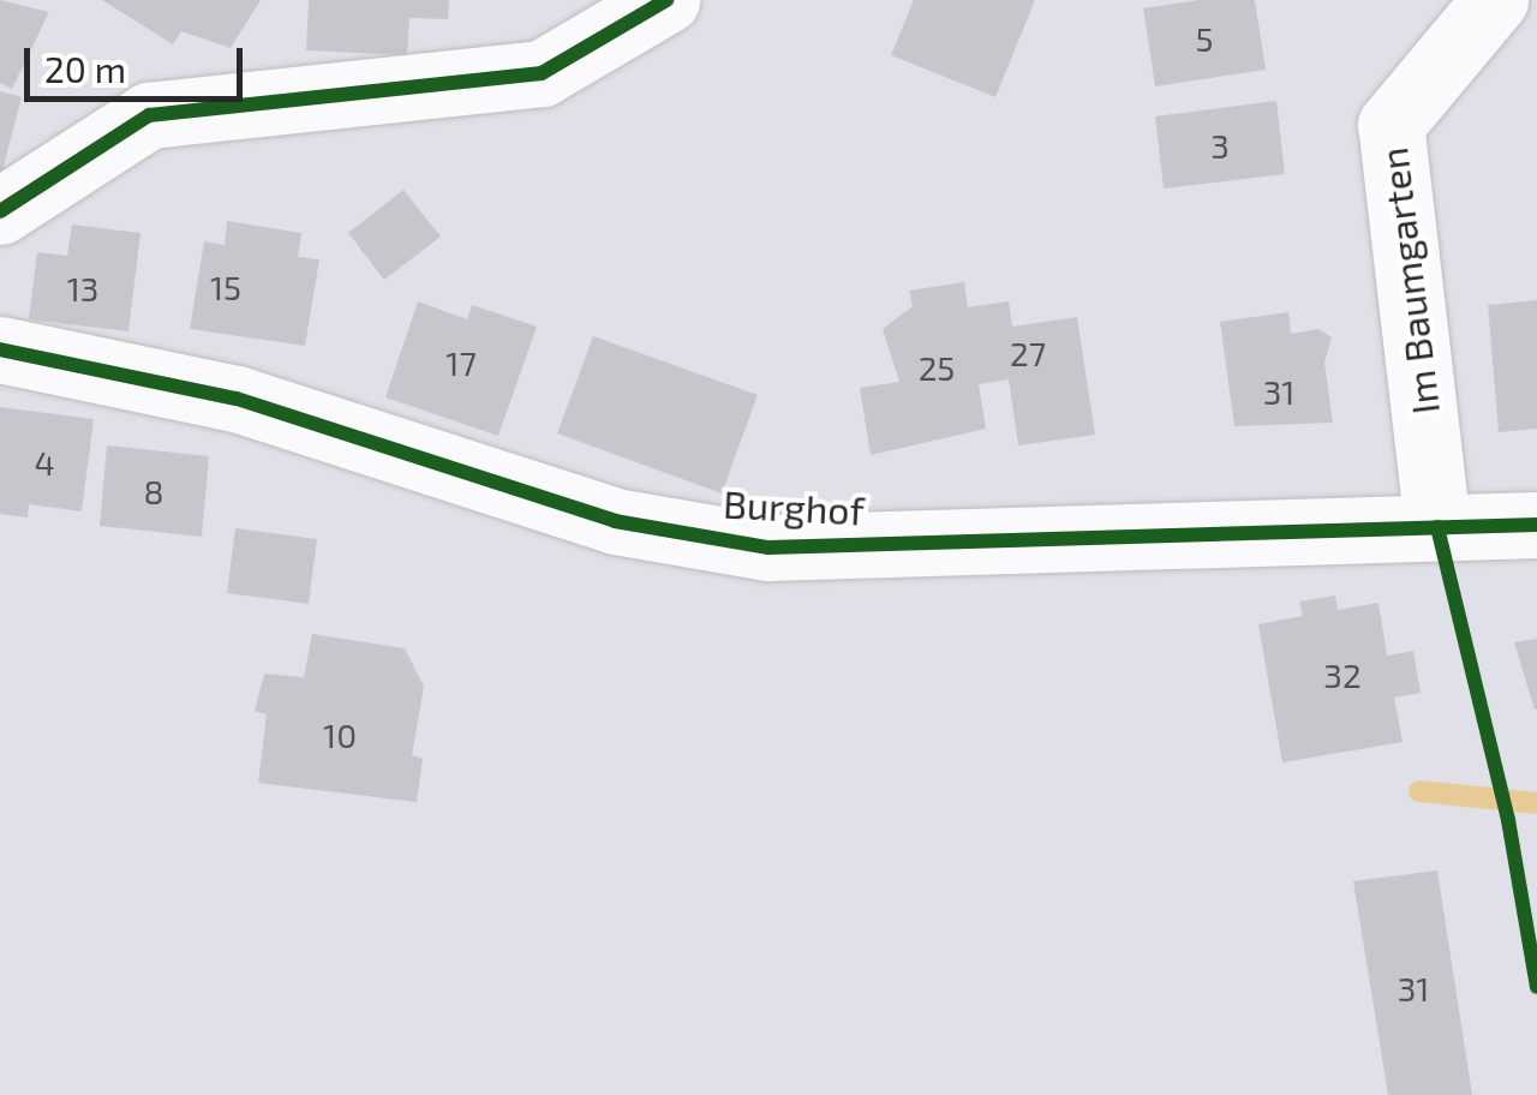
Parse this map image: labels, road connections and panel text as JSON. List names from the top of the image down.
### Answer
{
  "streets": {
    "street": ["Im Baumgarten", "Burghof"]
  },
  "crossings": [
    ["Im Baumgarten", "Burghof"]
  ],
  "house_numbers": [
    "5",
    "3",
    "15",
    "13",
    "27",
    "17",
    "25",
    "31",
    "4",
    "8",
    "32",
    "10",
    "31"
  ],
  "scale_bar": "20 m"
}
